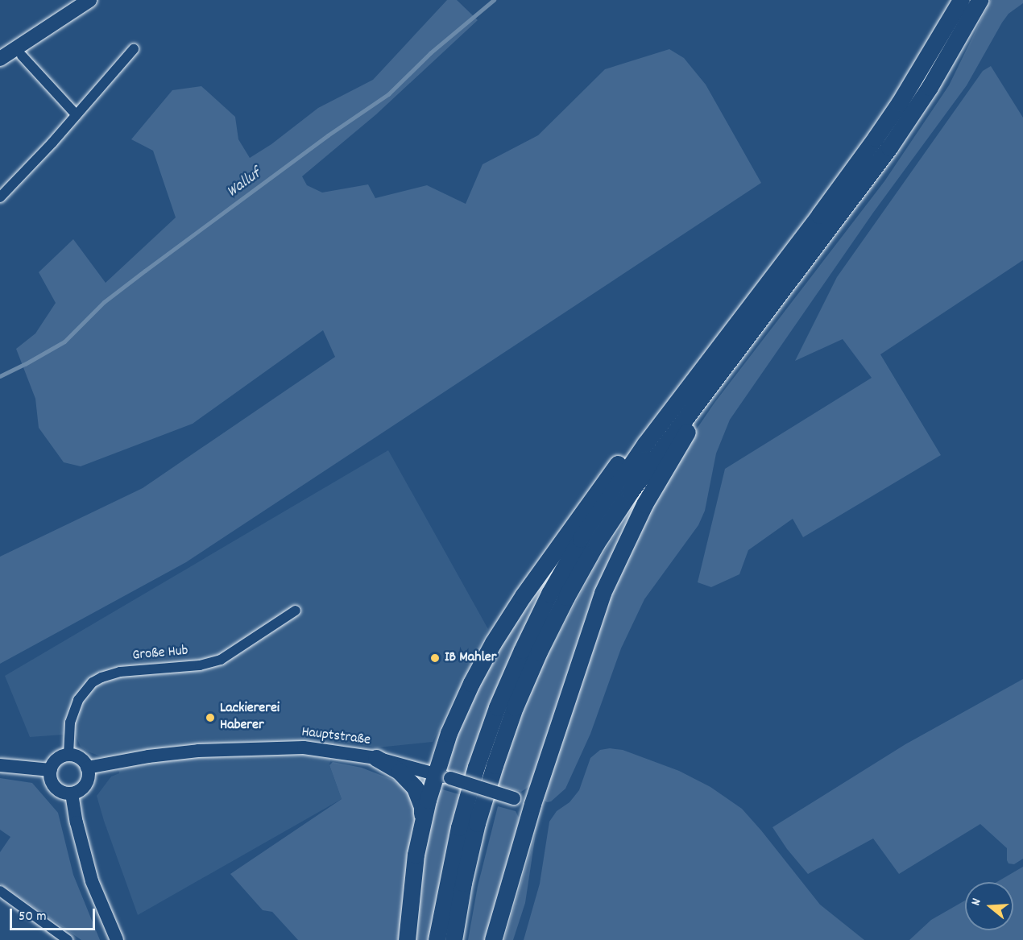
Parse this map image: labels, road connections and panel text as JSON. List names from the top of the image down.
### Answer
{
  "streets": {
    "main road": ["Hauptstraße"],
    "street": ["Große Hub"]
  },
  "crossings": [
    ["Große Hub", "Hauptstraße"]
  ],
  "water": ["Walluf"],
  "places": ["IB Mahler", "Lackiererei Haberer"],
  "scale_bar": "50 m",
  "north": "left"
}
